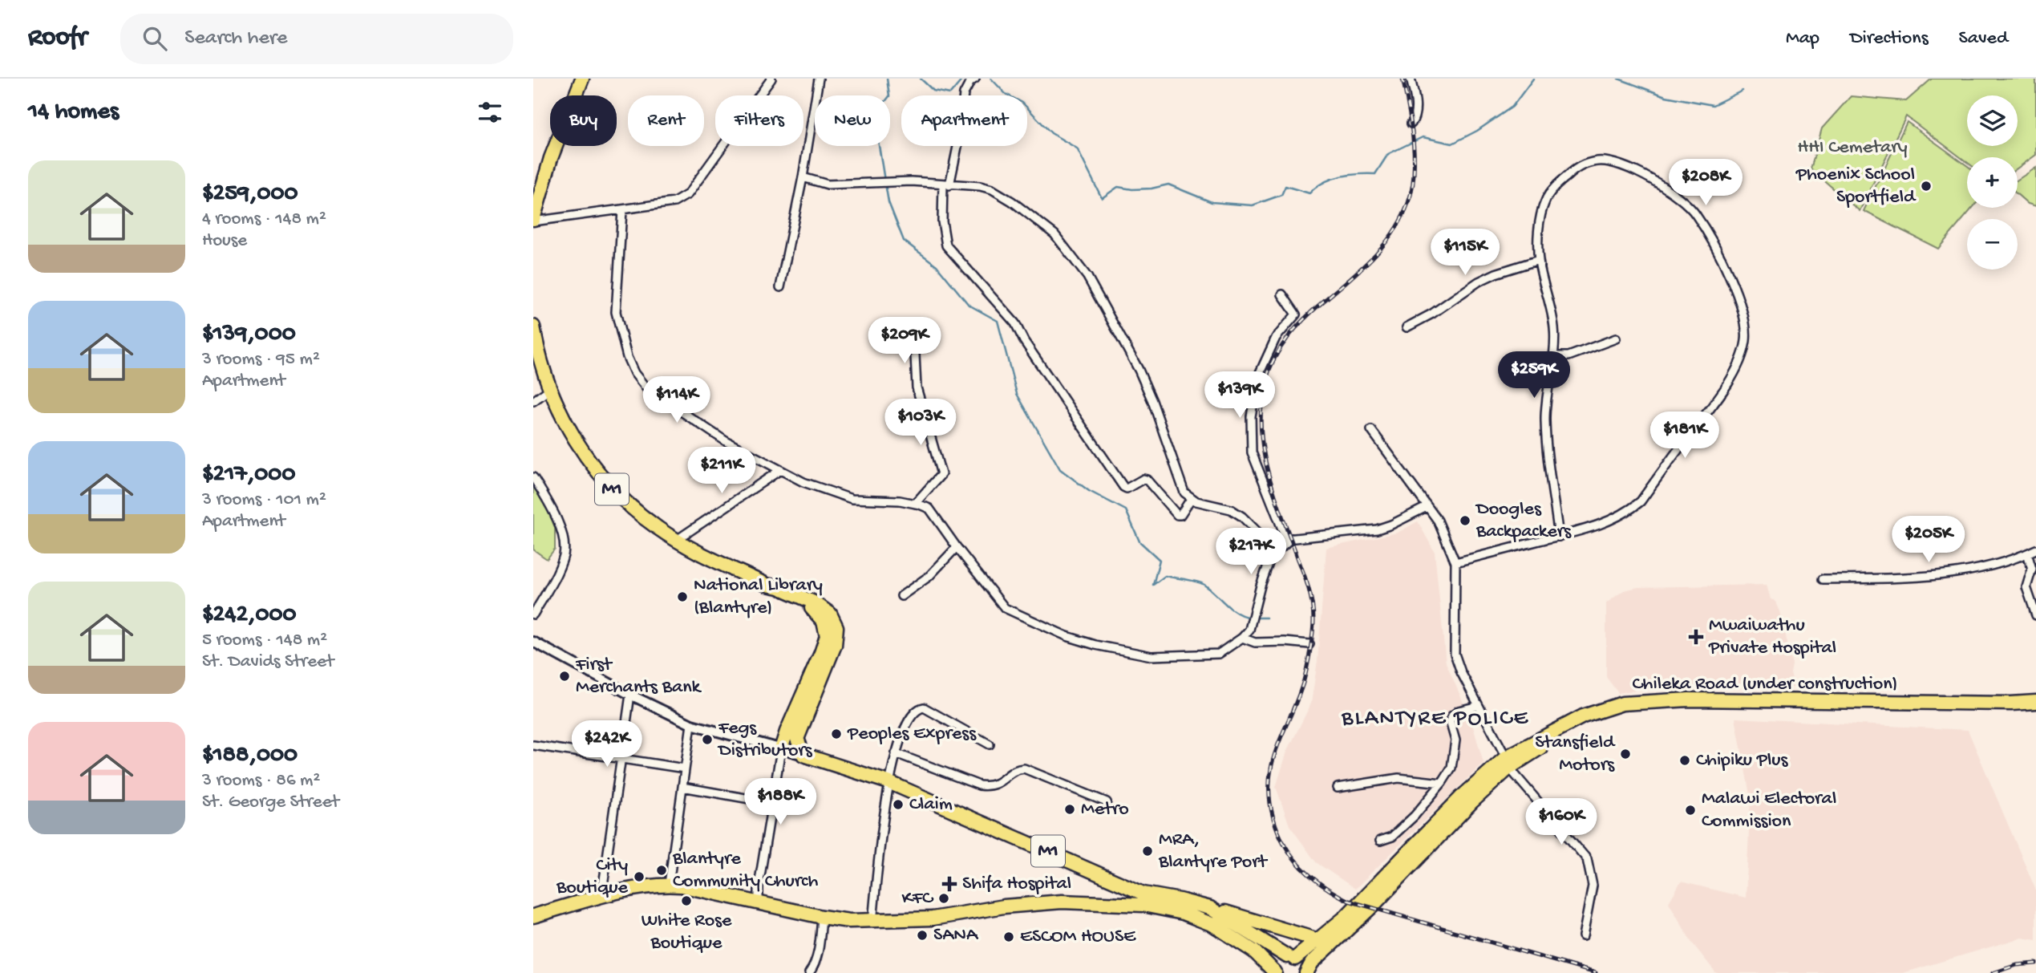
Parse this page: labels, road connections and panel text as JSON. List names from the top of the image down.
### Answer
{
  "streets": {
    "highway": ["M1", "Chileka Road (under construction)"]
  },
  "districts": ["BLANTYRE POLICE"],
  "parks": ["HHI Cemetary"],
  "places": {
    "other": [
      "Phoenix School Sportfield",
      "Doogles Backpackers",
      "National Library (Blantyre)",
      "First Merchants Bank",
      "Peoples Express",
      "Fegs Distributors",
      "Stansfield Motors",
      "Chipiku Plus",
      "Claim",
      "Metro",
      "Malawi Electoral Commission",
      "MRA, Blantyre Port",
      "Blantyre Community Church",
      "City Boutique",
      "KFC",
      "White Rose Boutique",
      "SANA",
      "ESCOM HOUSE"
    ],
    "health": ["Mwaiwathu Private Hospital", "Shifa Hospital"]
  },
  "page": {
    "header": "Roofr",
    "search": "Search here",
    "nav": ["Map", "Directions", "Saved"],
    "heading": "14 homes",
    "map_buttons": ["+", "−"],
    "chip": [
      "Buy",
      "Rent",
      "Filters",
      "New",
      "Apartment"
    ],
    "list": [
      {
        "name": "$259,000",
        "note": "4 rooms · 148 m² · House"
      },
      {
        "name": "$139,000",
        "note": "3 rooms · 95 m² · Apartment"
      },
      {
        "name": "$217,000",
        "note": "3 rooms · 101 m² · Apartment"
      },
      {
        "name": "$242,000",
        "note": "5 rooms · 148 m² · St. Davids Street"
      },
      {
        "name": "$188,000",
        "note": "3 rooms · 86 m² · St. George Street"
      }
    ],
    "price": [
      "$208K",
      "$115K",
      "$209K",
      "$259K",
      "$139K",
      "$114K",
      "$103K",
      "$181K",
      "$211K",
      "$205K",
      "$217K",
      "$242K",
      "$188K",
      "$160K"
    ]
  }
}
